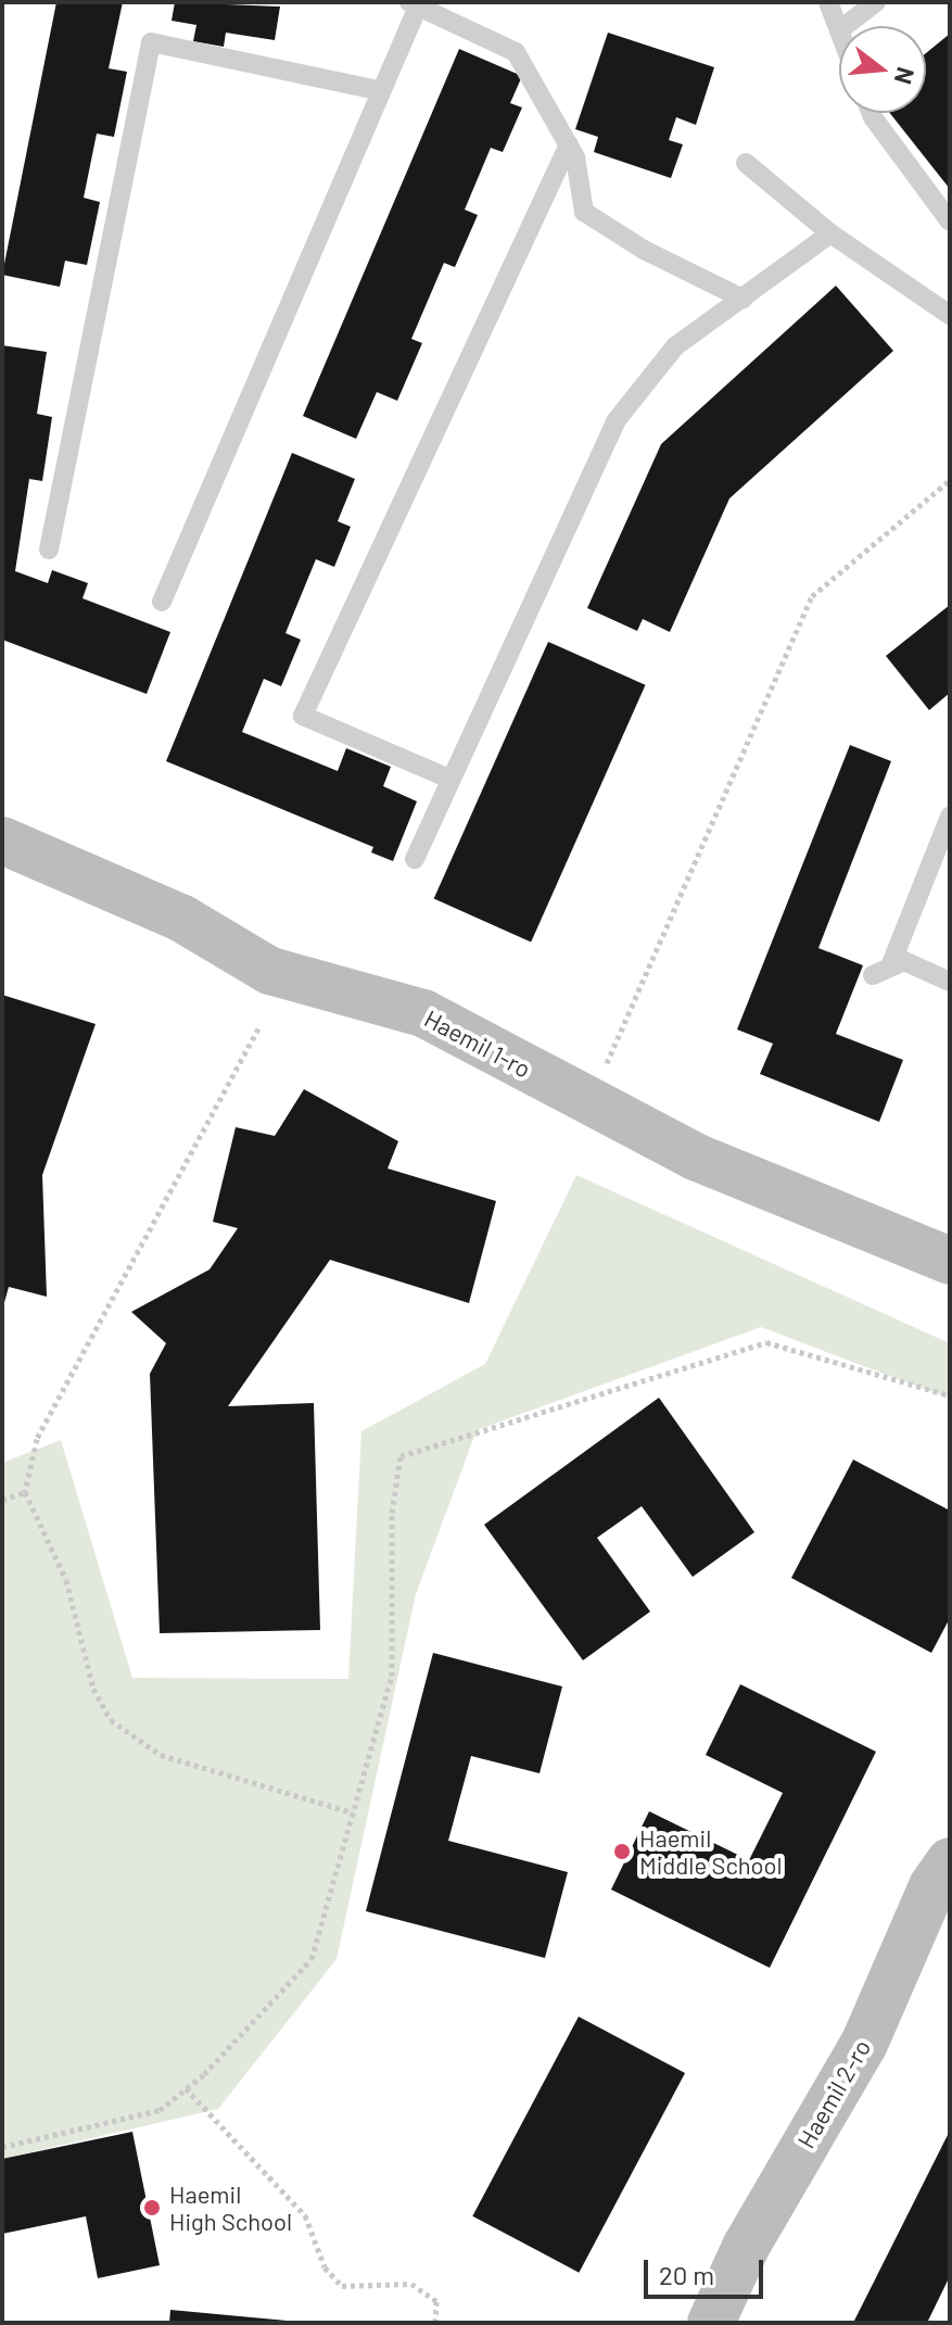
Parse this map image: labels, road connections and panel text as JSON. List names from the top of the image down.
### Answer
{
  "streets": {
    "street": ["Haemil 1-ro", "Haemil 2-ro"]
  },
  "places": ["Haemil Middle School", "Haemil High School"],
  "scale_bar": "20 m",
  "north": "right"
}
